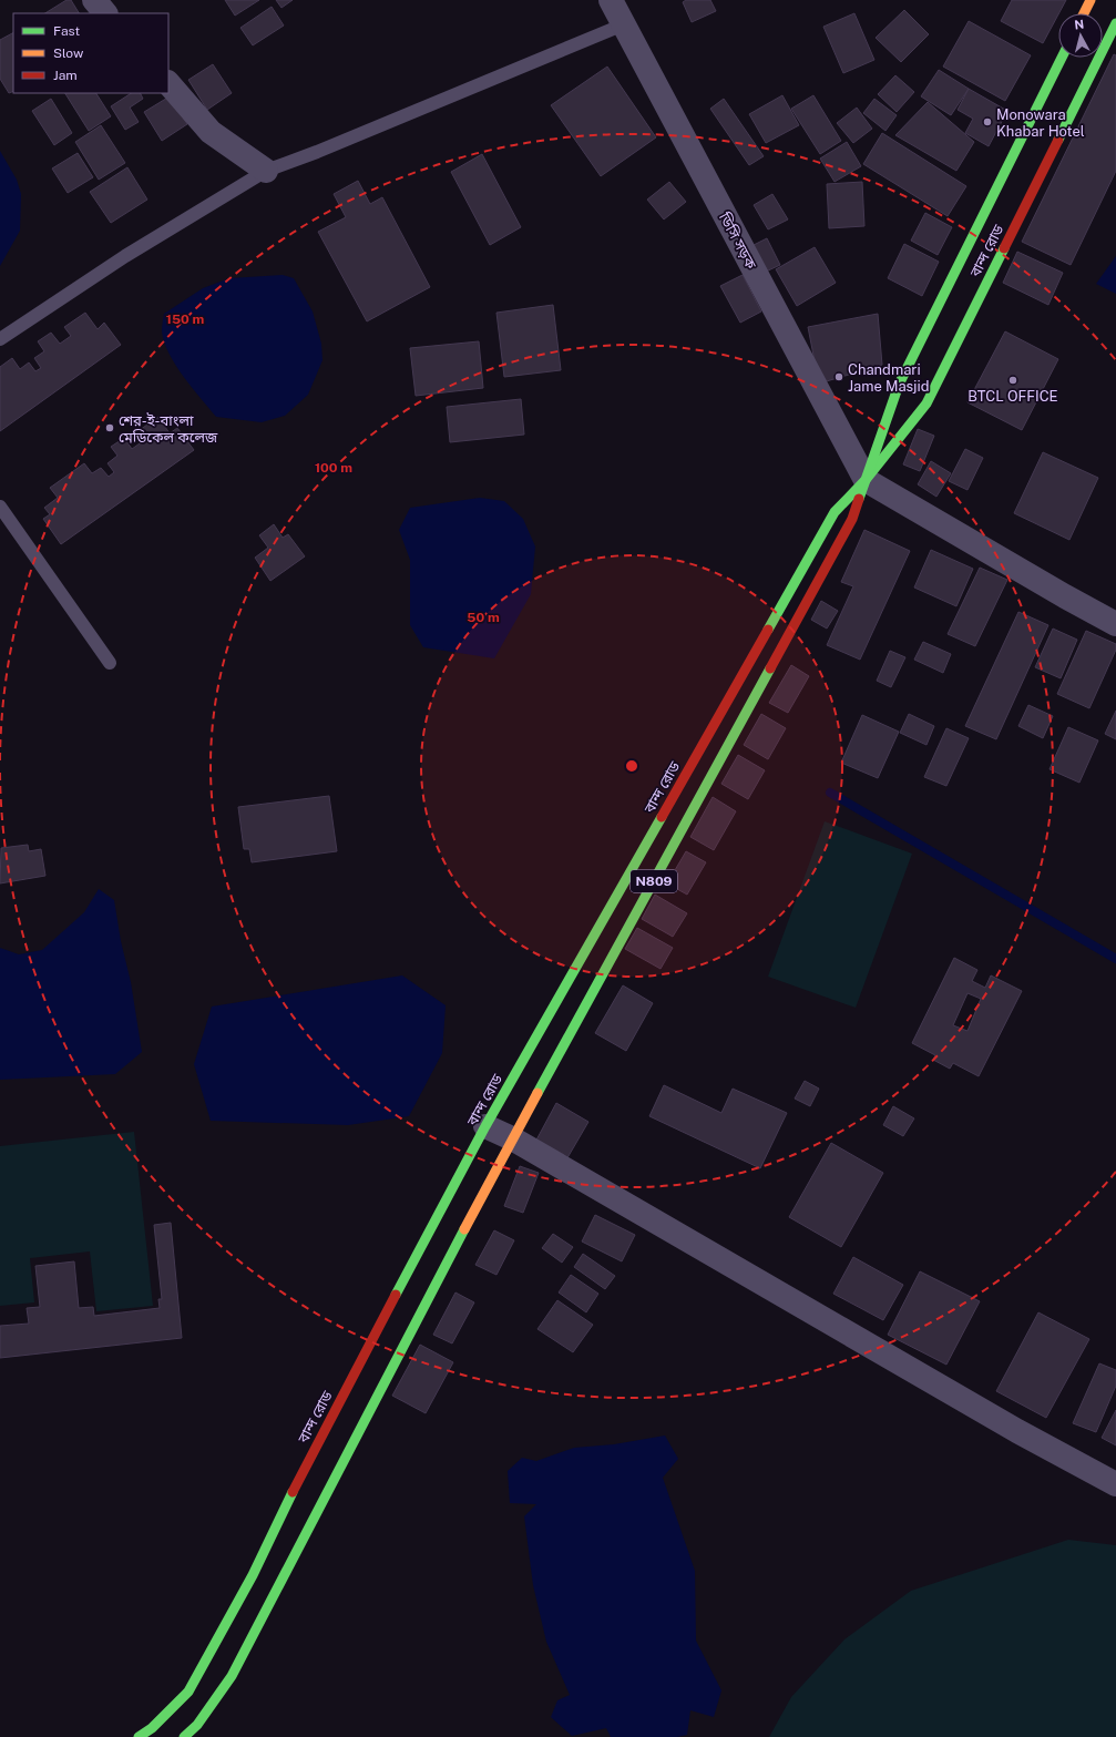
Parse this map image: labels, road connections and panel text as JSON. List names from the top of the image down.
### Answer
{
  "streets": {
    "highway": ["বান্দ রোড", "N809"],
    "street": ["ডিসি সড়ক"]
  },
  "crossings": [
    ["ডিসি সড়ক", "বান্দ রোড"]
  ],
  "places": [
    "Monowara Khabar Hotel",
    "Chandmari Jame Masjid",
    "BTCL OFFICE",
    "শের-ই-বাংলা মেডিকেল কলেজ"
  ],
  "legend": ["Fast", "Slow", "Jam"],
  "north": "top",
  "rings": ["150 m", "100 m", "50 m"]
}
